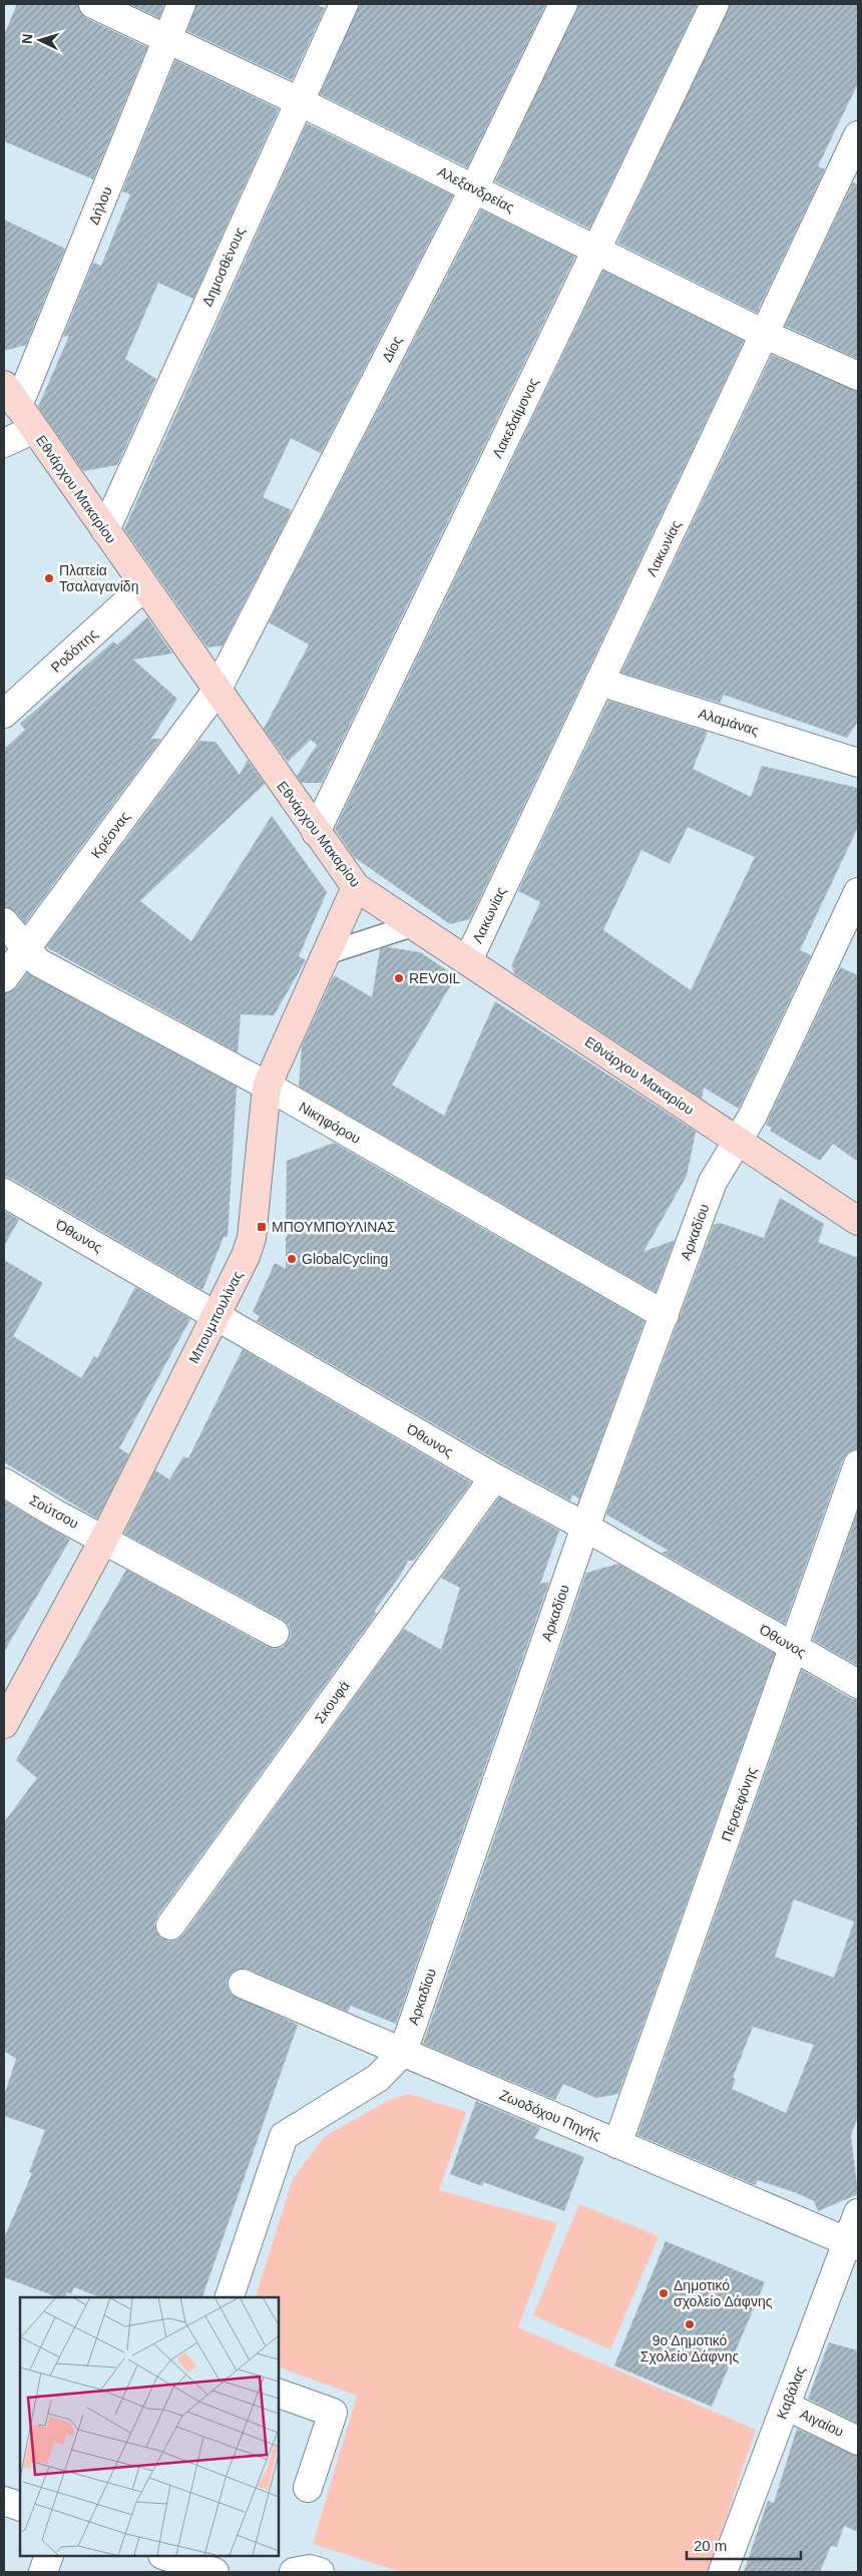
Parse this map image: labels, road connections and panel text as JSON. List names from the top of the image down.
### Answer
{
  "streets": {
    "street": [
      "Αλεξανδρείας",
      "Δήλου",
      "Δημοσθένους",
      "Δίος",
      "Λακεδαίμονος",
      "Εθνάρχου Μακαρίου",
      "Λακωνίας",
      "Ροδόπης",
      "Αλαμάνας",
      "Κρέσνας",
      "Νικηφόρου",
      "Αρκαδίου",
      "Όθωνος",
      "Μπουμπουλίνας",
      "Σούτσου",
      "Σκουφά",
      "Περσεφόνης",
      "Ζωοδόχου Πηγής",
      "Καβάλας",
      "Αιγαίου"
    ]
  },
  "crossings": [
    ["Αλεξανδρείας", "Δήλου"],
    ["Αλεξανδρείας", "Δημοσθένους"],
    ["Αλεξανδρείας", "Δίος"],
    ["Αλεξανδρείας", "Λακεδαίμονος"],
    ["Αλεξανδρείας", "Λακωνίας"],
    ["Δήλου", "Εθνάρχου Μακαρίου"],
    ["Δημοσθένους", "Εθνάρχου Μακαρίου"],
    ["Δίος", "Εθνάρχου Μακαρίου"],
    ["Δίος", "Κρέσνας"],
    ["Λακεδαίμονος", "Εθνάρχου Μακαρίου"],
    ["Εθνάρχου Μακαρίου", "Λακωνίας"],
    ["Εθνάρχου Μακαρίου", "Ροδόπης"],
    ["Εθνάρχου Μακαρίου", "Κρέσνας"],
    ["Εθνάρχου Μακαρίου", "Αρκαδίου"],
    ["Εθνάρχου Μακαρίου", "Μπουμπουλίνας"],
    ["Λακωνίας", "Αλαμάνας"],
    ["Κρέσνας", "Νικηφόρου"],
    ["Νικηφόρου", "Αρκαδίου"],
    ["Νικηφόρου", "Μπουμπουλίνας"],
    ["Αρκαδίου", "Όθωνος"],
    ["Αρκαδίου", "Ζωοδόχου Πηγής"],
    ["Όθωνος", "Μπουμπουλίνας"],
    ["Όθωνος", "Σκουφά"],
    ["Όθωνος", "Περσεφόνης"],
    ["Μπουμπουλίνας", "Σούτσου"],
    ["Περσεφόνης", "Ζωοδόχου Πηγής"],
    ["Ζωοδόχου Πηγής", "Καβάλας"],
    ["Καβάλας", "Αιγαίου"]
  ],
  "places": {
    "other": [
      "Πλατεία Τσαλαγανίδη",
      "REVOIL",
      "GlobalCycling",
      "Δημοτικό σχολείο Δάφνης",
      "9ο Δημοτικό Σχολείο Δάφνης"
    ],
    "transit": ["ΜΠΟΥΜΠΟΥΛΙΝΑΣ"]
  },
  "scale_bar": "20 m",
  "north": "left"
}
